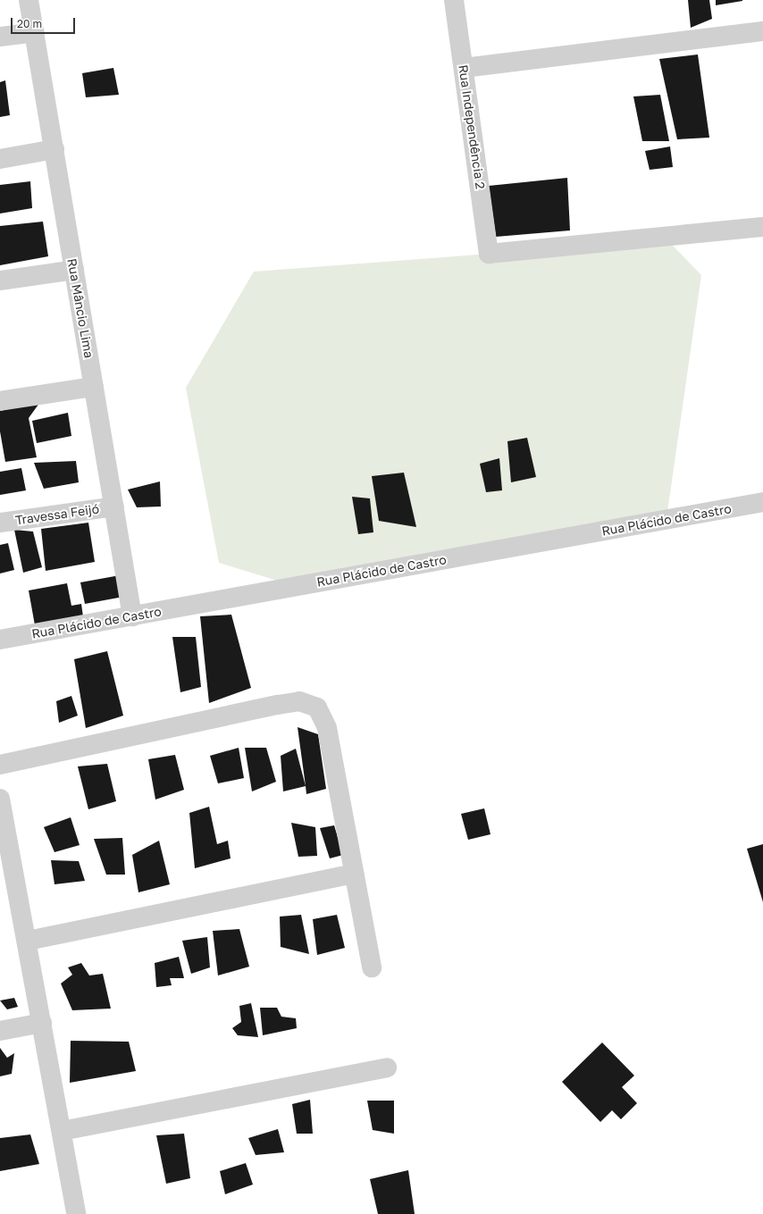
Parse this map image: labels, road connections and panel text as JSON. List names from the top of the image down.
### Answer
{
  "streets": {
    "street": [
      "Rua Independência 2",
      "Rua Mâncio Lima",
      "Travessa Feijó",
      "Rua Plácido de Castro"
    ]
  },
  "crossings": [
    ["Rua Mâncio Lima", "Travessa Feijó"],
    ["Rua Mâncio Lima", "Rua Plácido de Castro"]
  ],
  "scale_bar": "20 m"
}
